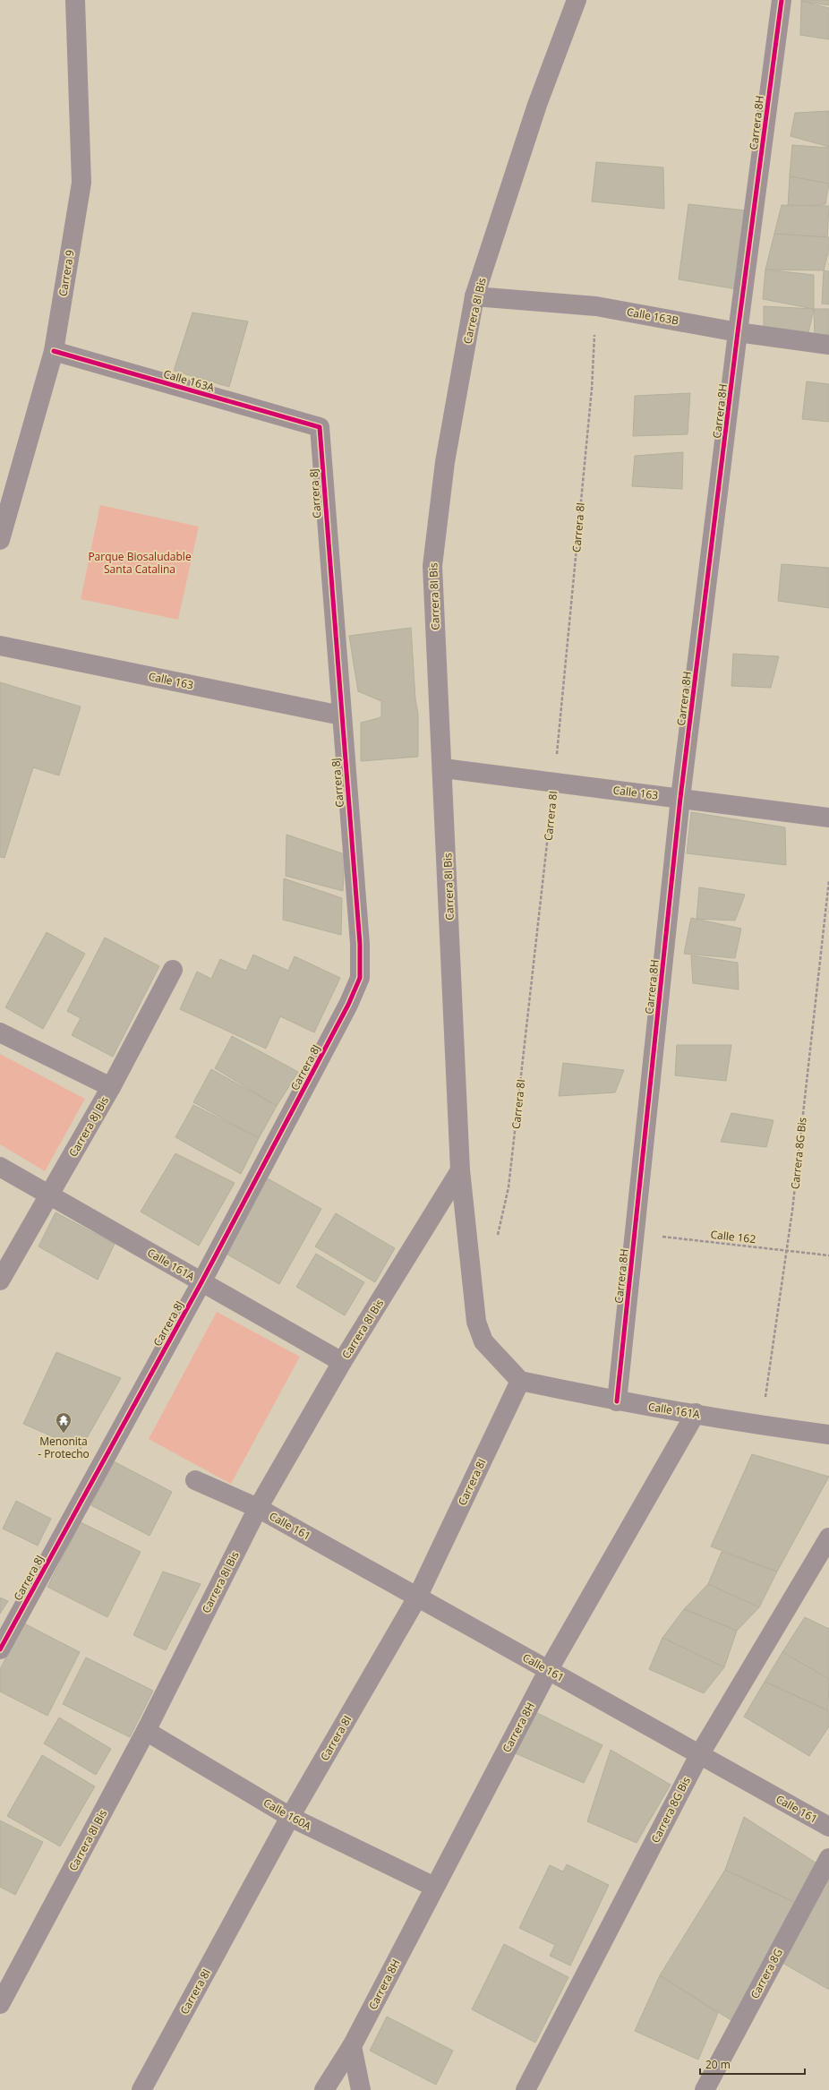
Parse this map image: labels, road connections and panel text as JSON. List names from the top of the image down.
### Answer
{
  "streets": {
    "street": [
      "Carrera 8H",
      "Carrera 9",
      "Carrera 8I Bis",
      "Calle 163B",
      "Calle 163A",
      "Carrera 8J",
      "Carrera 8I",
      "Calle 163",
      "Carrera 8J Bis",
      "Carrera 8G Bis",
      "Calle 161A",
      "Calle 161",
      "Calle 160A",
      "Carrera 8G"
    ],
    "path": ["Calle 162"]
  },
  "crossings": [
    ["Carrera 8H", "Calle 163B"],
    ["Carrera 8H", "Calle 163"],
    ["Carrera 8H", "Calle 162"],
    ["Carrera 8H", "Calle 161A"],
    ["Carrera 8H", "Calle 161"],
    ["Carrera 8H", "Calle 160A"],
    ["Carrera 9", "Calle 163A"],
    ["Carrera 8I Bis", "Calle 163B"],
    ["Carrera 8I Bis", "Carrera 8I"],
    ["Carrera 8I Bis", "Calle 163"],
    ["Carrera 8I Bis", "Calle 161A"],
    ["Carrera 8I Bis", "Calle 161"],
    ["Carrera 8I Bis", "Calle 160A"],
    ["Calle 163B", "Carrera 8I"],
    ["Calle 163A", "Carrera 8J"],
    ["Carrera 8J", "Calle 163"],
    ["Carrera 8J", "Calle 161A"],
    ["Carrera 8I", "Calle 163"],
    ["Carrera 8I", "Calle 161A"],
    ["Carrera 8I", "Calle 161"],
    ["Carrera 8I", "Calle 160A"],
    ["Carrera 8J Bis", "Calle 161A"],
    ["Carrera 8G Bis", "Calle 162"],
    ["Carrera 8G Bis", "Calle 161A"],
    ["Carrera 8G Bis", "Calle 161"]
  ],
  "parks": ["Parque Biosaludable Santa Catalina"],
  "places": {
    "temple": ["Menonita - Protecho"]
  },
  "scale_bar": "20 m"
}
